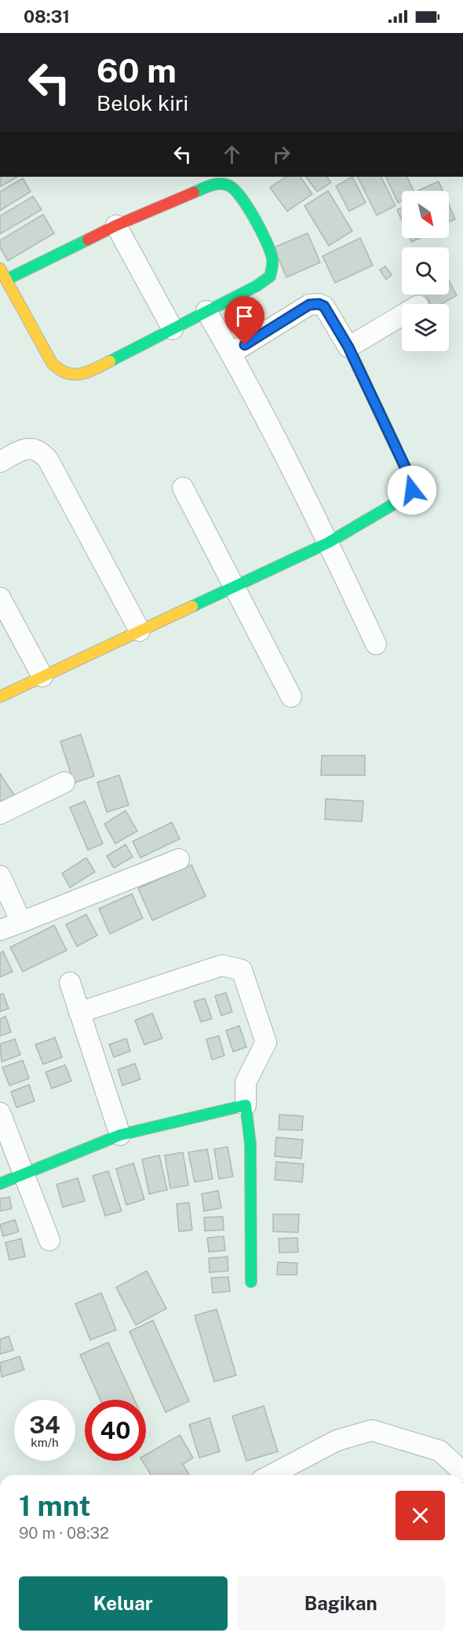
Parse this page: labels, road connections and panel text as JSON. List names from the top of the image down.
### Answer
{
  "north": "bottom right",
  "page": {
    "status": "08:31",
    "turn": ["60 m", "Belok kiri"],
    "speed": "34 km/h",
    "limit": "40",
    "heading": ["1 mnt", "90 m · 08:32"],
    "buttons": ["Keluar", "Bagikan"]
  }
}
